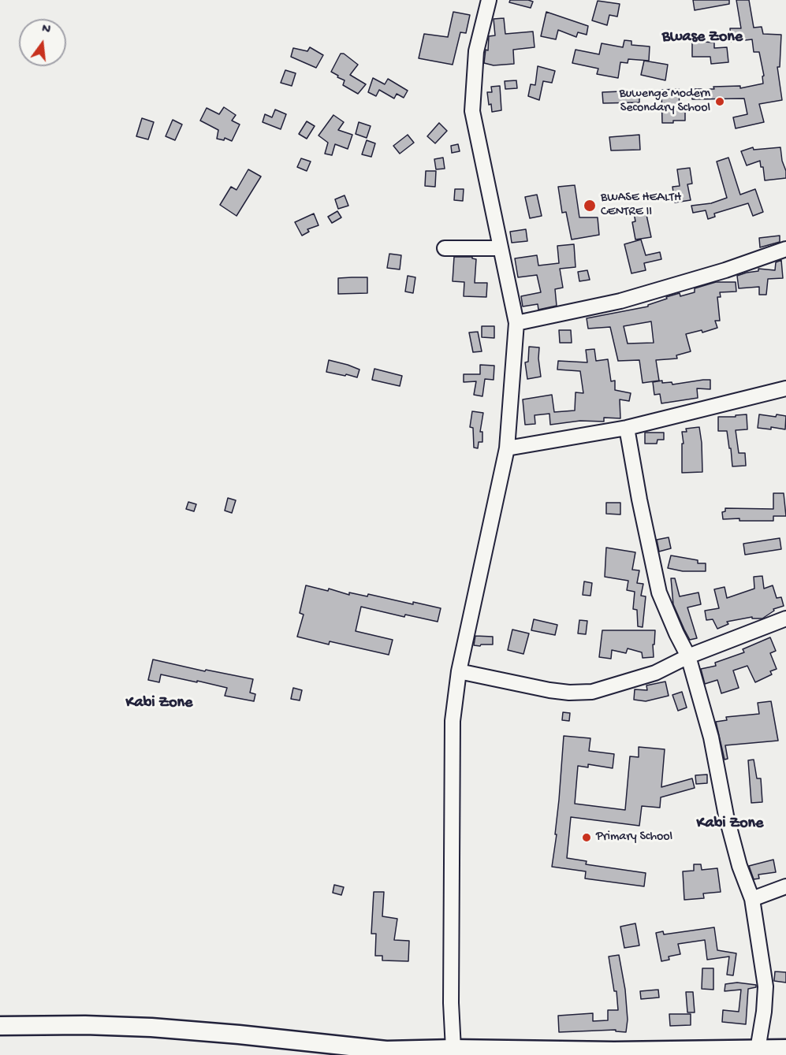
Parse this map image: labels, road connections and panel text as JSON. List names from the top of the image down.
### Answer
{
  "districts": ["Bwase Zone", "Kabi Zone", "Kabi Zone"],
  "places": ["Buwenge Modern Secondary School", "BWASE HEALTH CENTRE II", "Primary School"],
  "north": "top"
}
